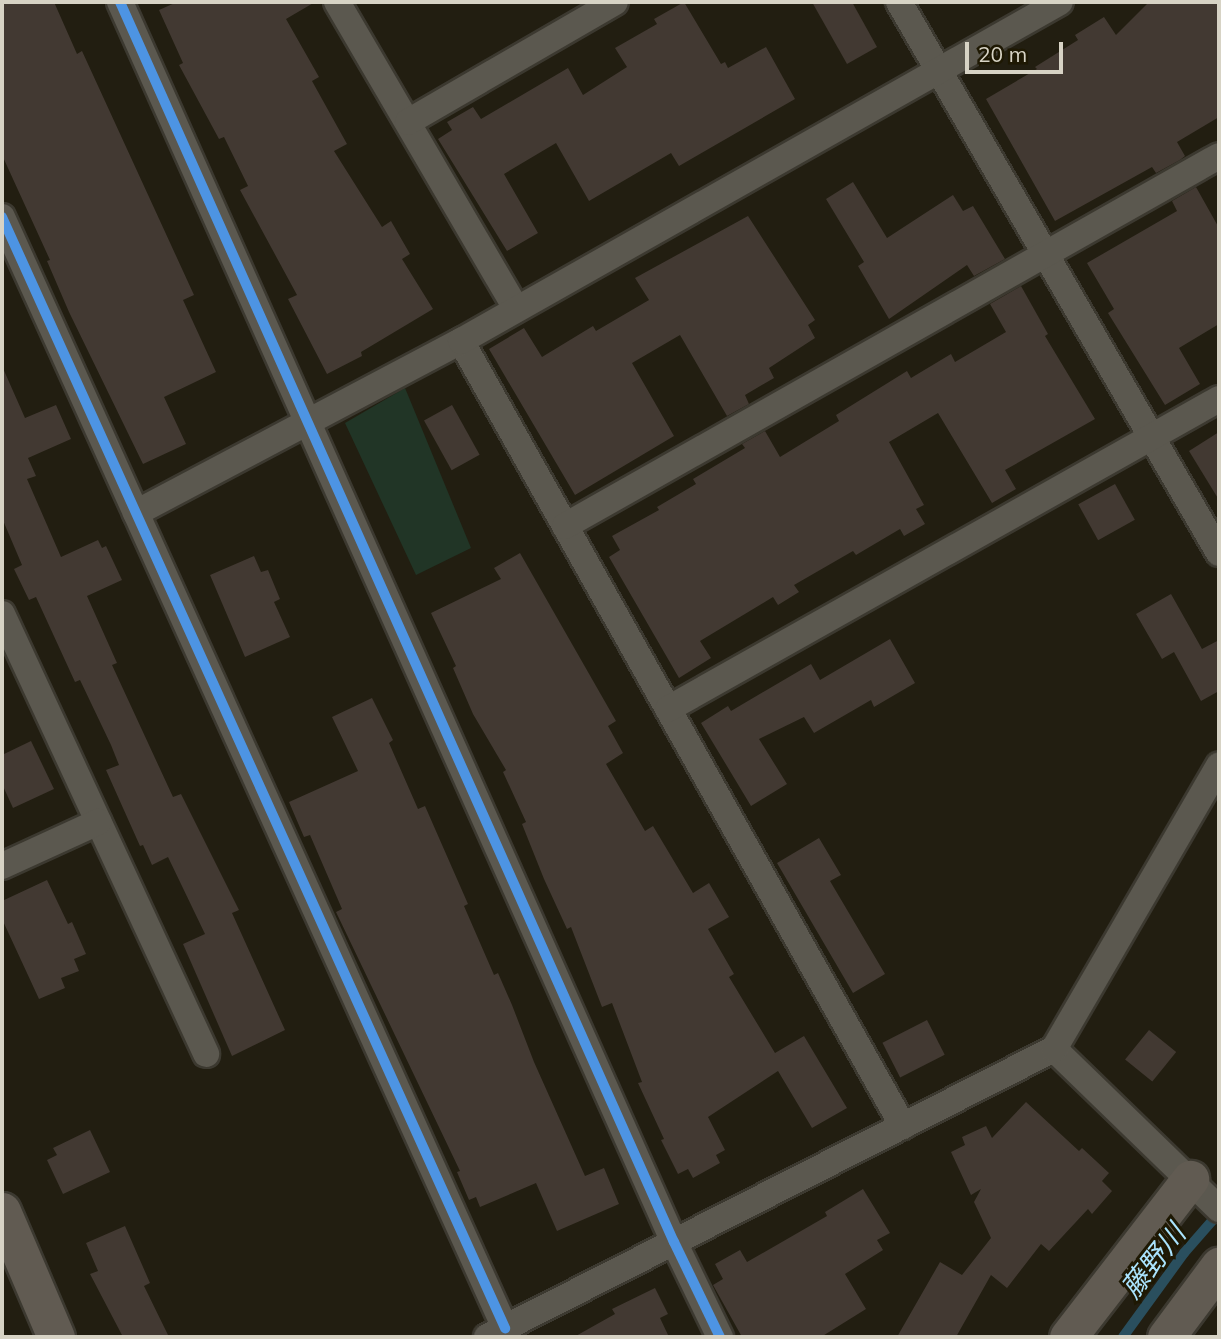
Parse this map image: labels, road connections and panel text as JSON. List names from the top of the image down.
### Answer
{
  "water": ["藤野川"],
  "scale_bar": "20 m"
}
